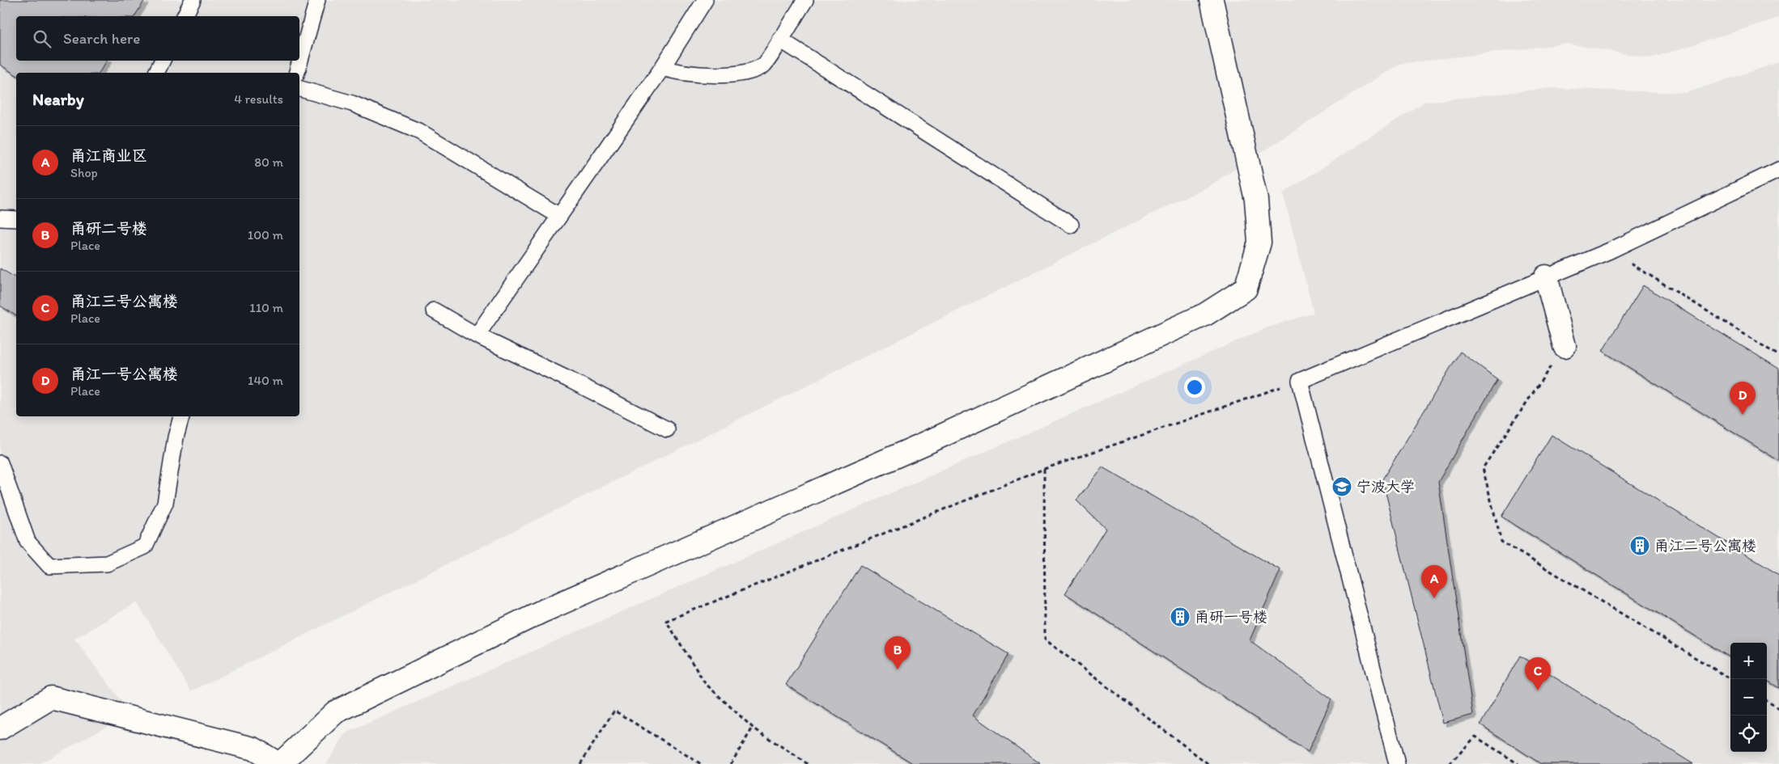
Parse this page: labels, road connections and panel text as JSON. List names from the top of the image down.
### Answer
{
  "places": {
    "school or university": ["宁波大学"],
    "building": ["甬江二号公寓楼", "甬研一号楼"]
  },
  "page": {
    "search": "Search here",
    "heading": ["Nearby", "4 results"],
    "list": [
      {
        "mark": "A",
        "name": "甬江商业区",
        "note": "Shop",
        "value": "80 m"
      },
      {
        "mark": "B",
        "name": "甬研二号楼",
        "note": "Place",
        "value": "100 m"
      },
      {
        "mark": "C",
        "name": "甬江三号公寓楼",
        "note": "Place",
        "value": "110 m"
      },
      {
        "mark": "D",
        "name": "甬江一号公寓楼",
        "note": "Place",
        "value": "140 m"
      }
    ],
    "pins": [
      "D",
      "A",
      "B",
      "C"
    ],
    "map_buttons": ["+", "−"]
  }
}
